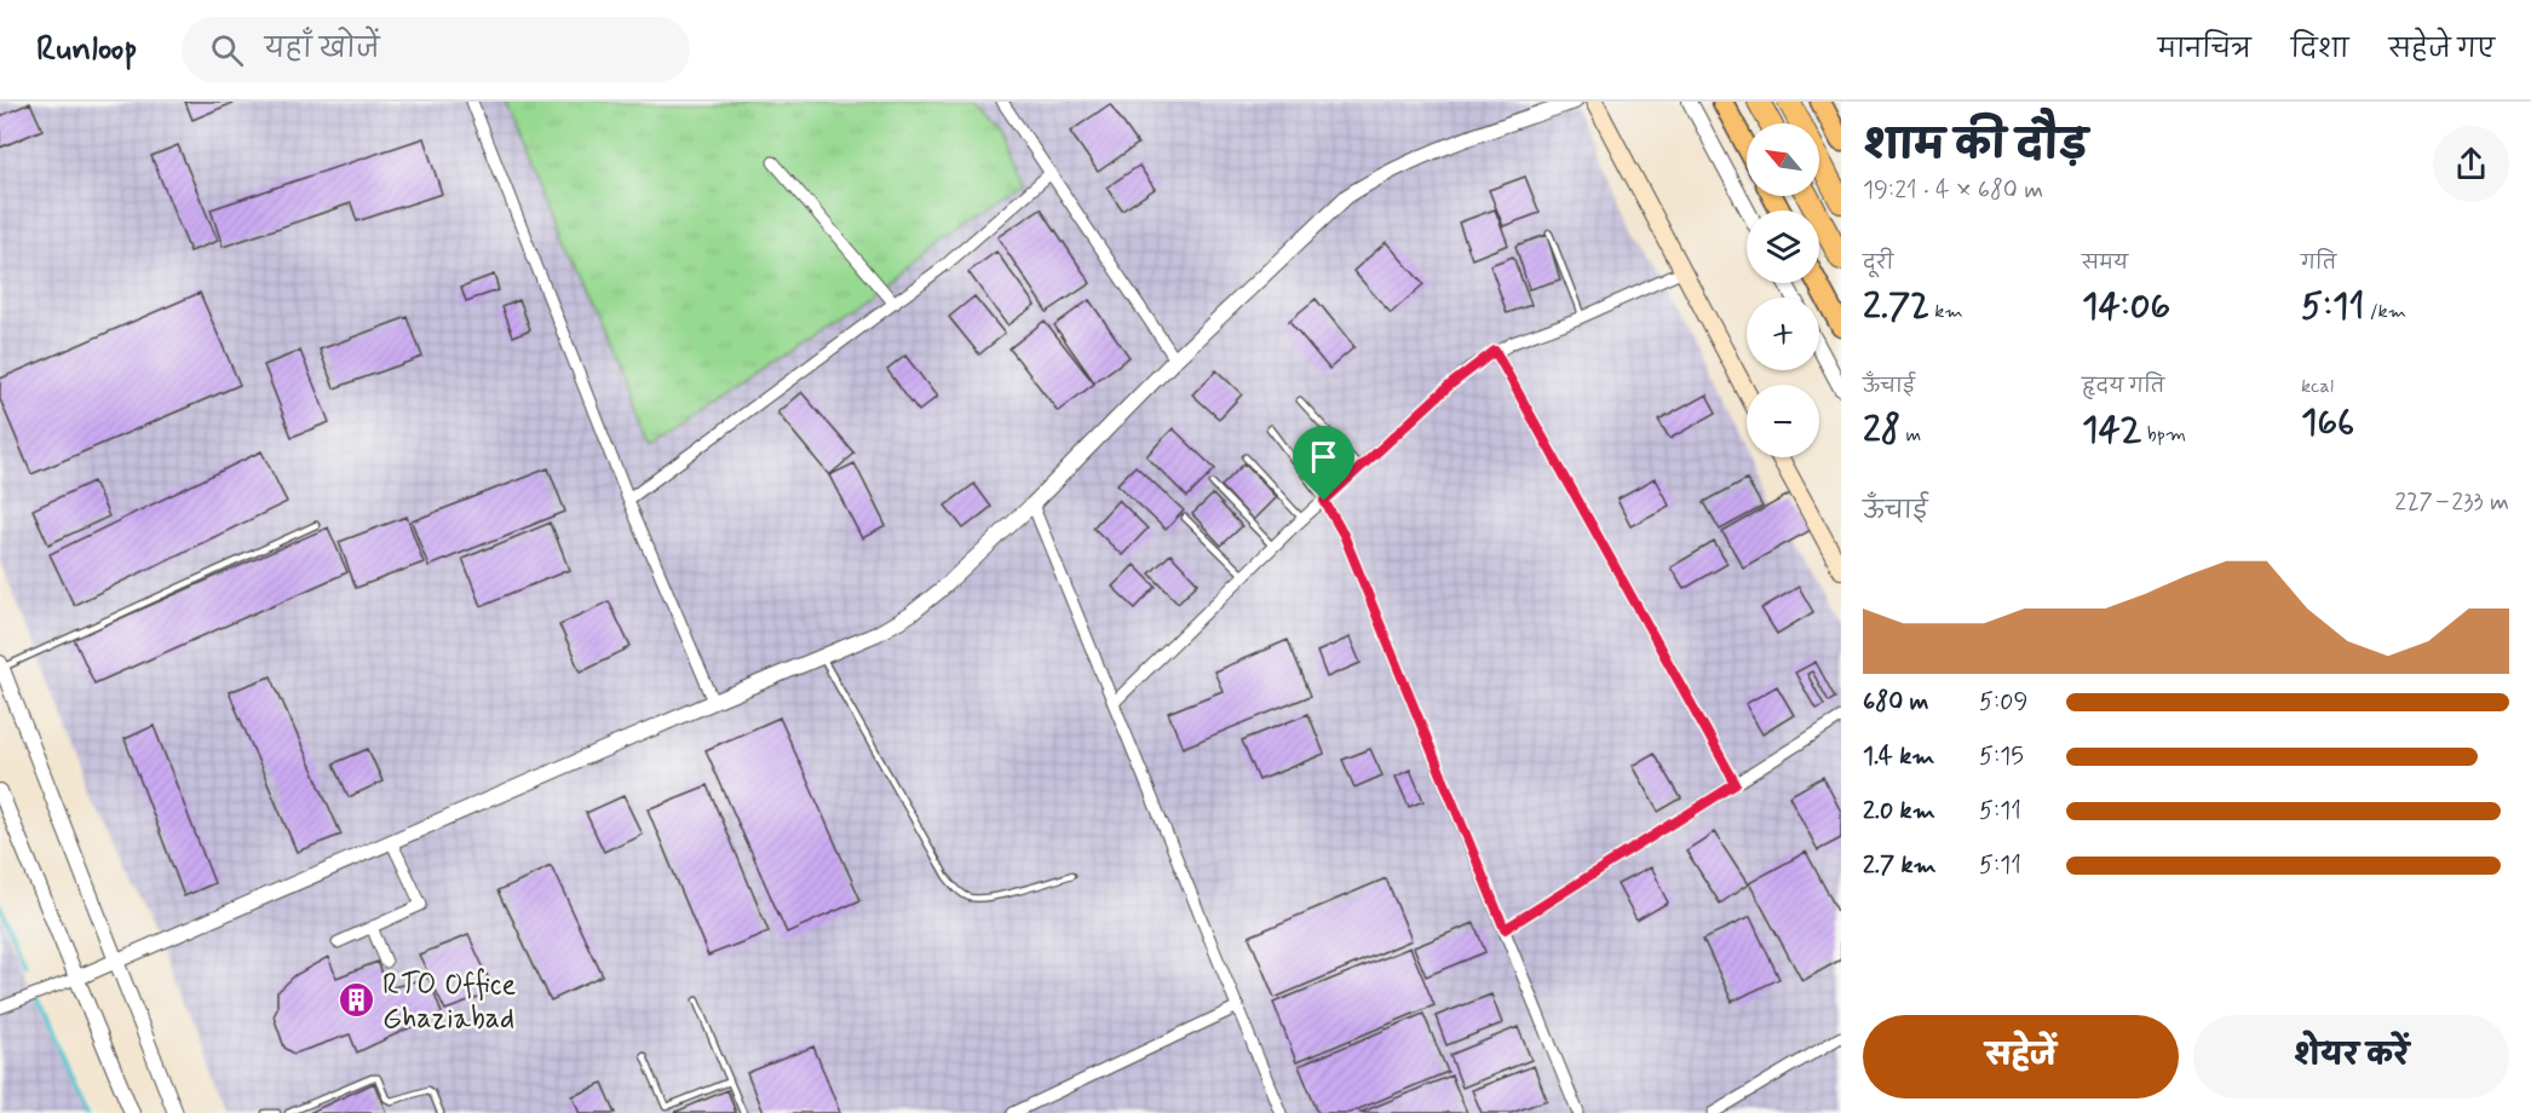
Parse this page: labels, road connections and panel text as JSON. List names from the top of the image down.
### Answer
{
  "places": {
    "building": ["RTO Office Ghaziabad"]
  },
  "north": "top left",
  "page": {
    "header": "Runloop",
    "search": "यहाँ खोजें",
    "nav": ["मानचित्र", "दिशा", "सहेजे गए"],
    "heading": ["शाम की दौड़", "19:21 · 4 × 680 m"],
    "map_buttons": ["+", "−"],
    "stats": [
      ["दूरी", "2.72 km"],
      ["समय", "14:06"],
      ["गति", "5:11 /km"],
      ["ऊँचाई", "28 m"],
      ["हृदय गति", "142 bpm"],
      ["kcal", "166"]
    ],
    "chart": ["ऊँचाई", "227–233 m"],
    "list": [
      {
        "name": "680 m",
        "note": "5:09"
      },
      {
        "name": "1.4 km",
        "note": "5:15"
      },
      {
        "name": "2.0 km",
        "note": "5:11"
      },
      {
        "name": "2.7 km",
        "note": "5:11"
      }
    ],
    "buttons": ["सहेजें", "शेयर करें"]
  }
}
